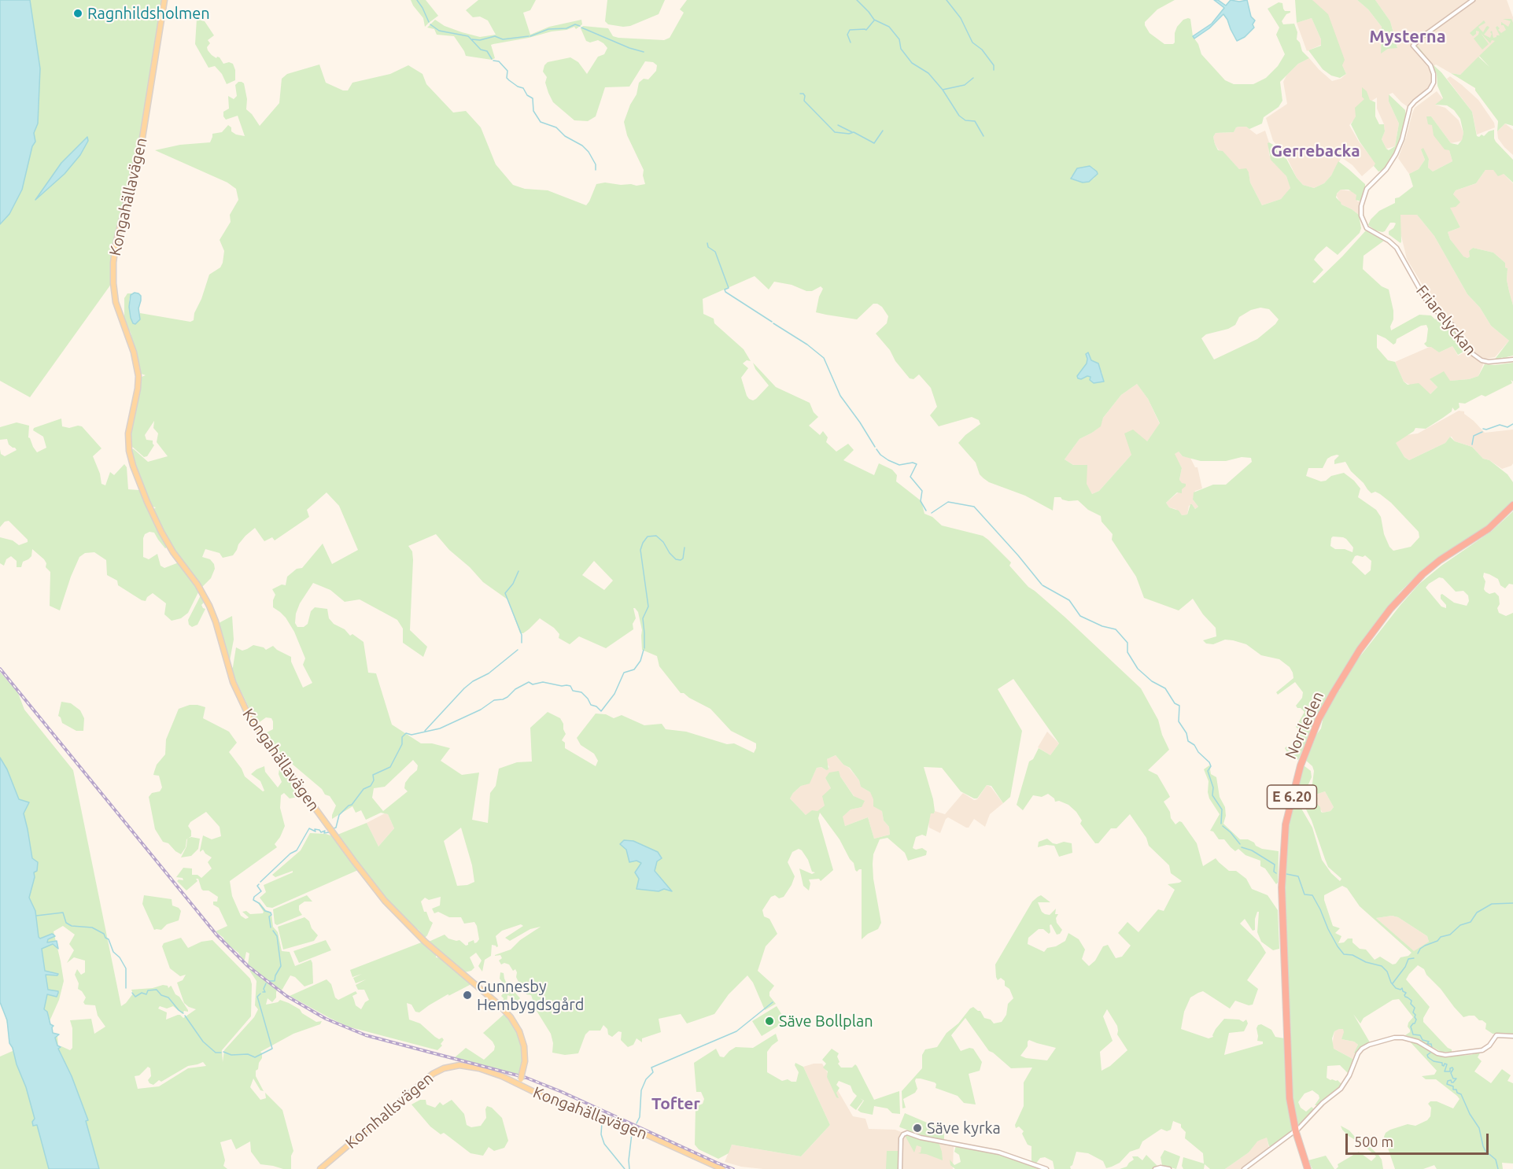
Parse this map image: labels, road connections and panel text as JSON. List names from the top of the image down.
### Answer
{
  "streets": {
    "highway": ["Norrleden", "E 6.20"],
    "main road": ["Kongahällavägen", "Kornhallsvägen"],
    "street": ["Friarelyckan"]
  },
  "crossings": [
    ["Kongahällavägen", "Kornhallsvägen"]
  ],
  "districts": ["Mysterna", "Gerrebacka", "Tofter"],
  "places": [
    "Ragnhildsholmen",
    "Gunnesby Hembygdsgård",
    "Säve Bollplan",
    "Säve kyrka"
  ],
  "scale_bar": "500 m"
}
